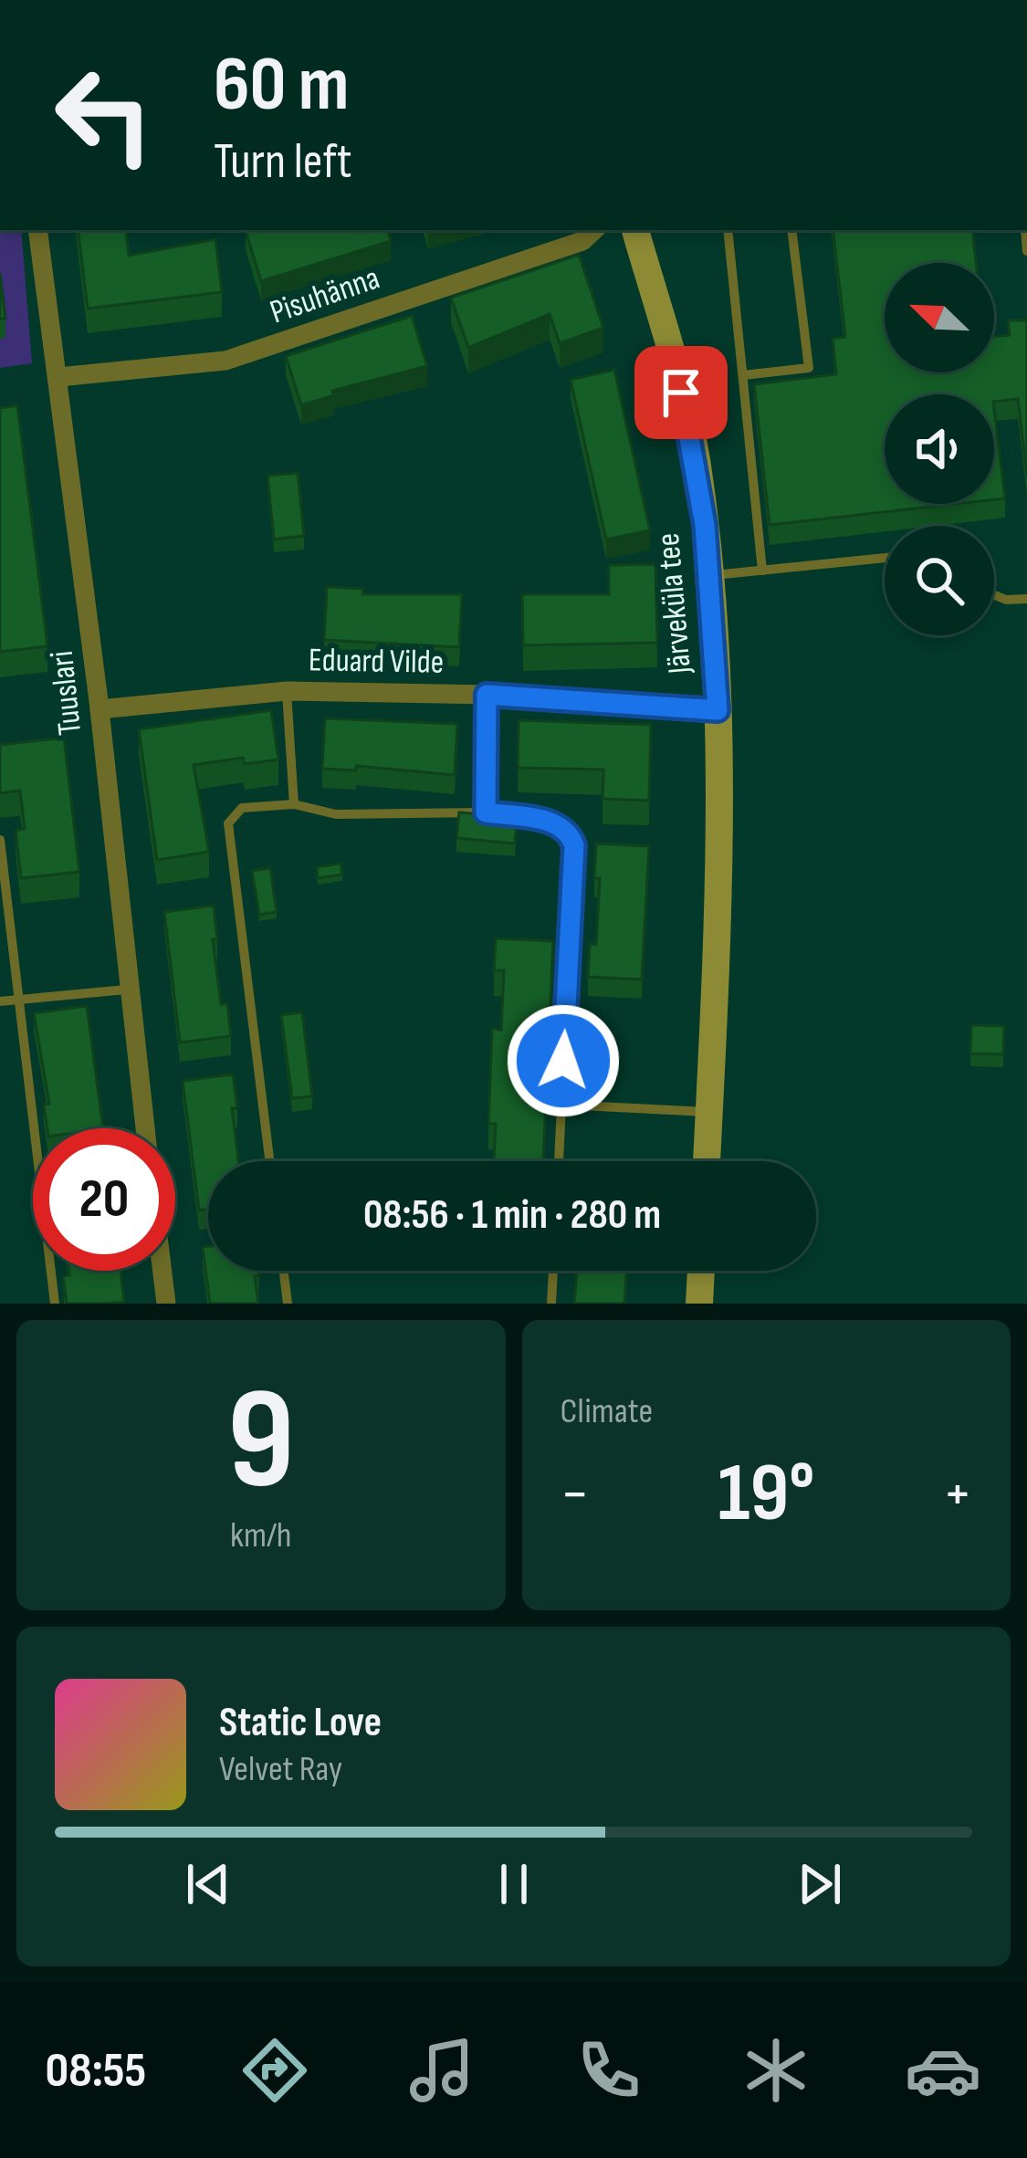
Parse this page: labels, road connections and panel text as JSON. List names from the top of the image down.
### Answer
{
  "streets": {
    "main road": ["Järveküla tee"],
    "street": ["Pisuhänna", "Eduard Vilde", "Tuuslari"]
  },
  "crossings": [
    ["Pisuhänna", "Tuuslari"],
    ["Järveküla tee", "Eduard Vilde"],
    ["Eduard Vilde", "Tuuslari"]
  ],
  "north": "top left",
  "page": {
    "turn": ["60 m", "Turn left"],
    "limit": "20",
    "trip": "08:56 · 1 min · 280 m",
    "tile": [
      ["9", "km/h"],
      "Climate"
    ],
    "heat": ["−", "19°", "+"],
    "song": ["Static Love", "Velvet Ray"],
    "tabs": "08:55"
  }
}
